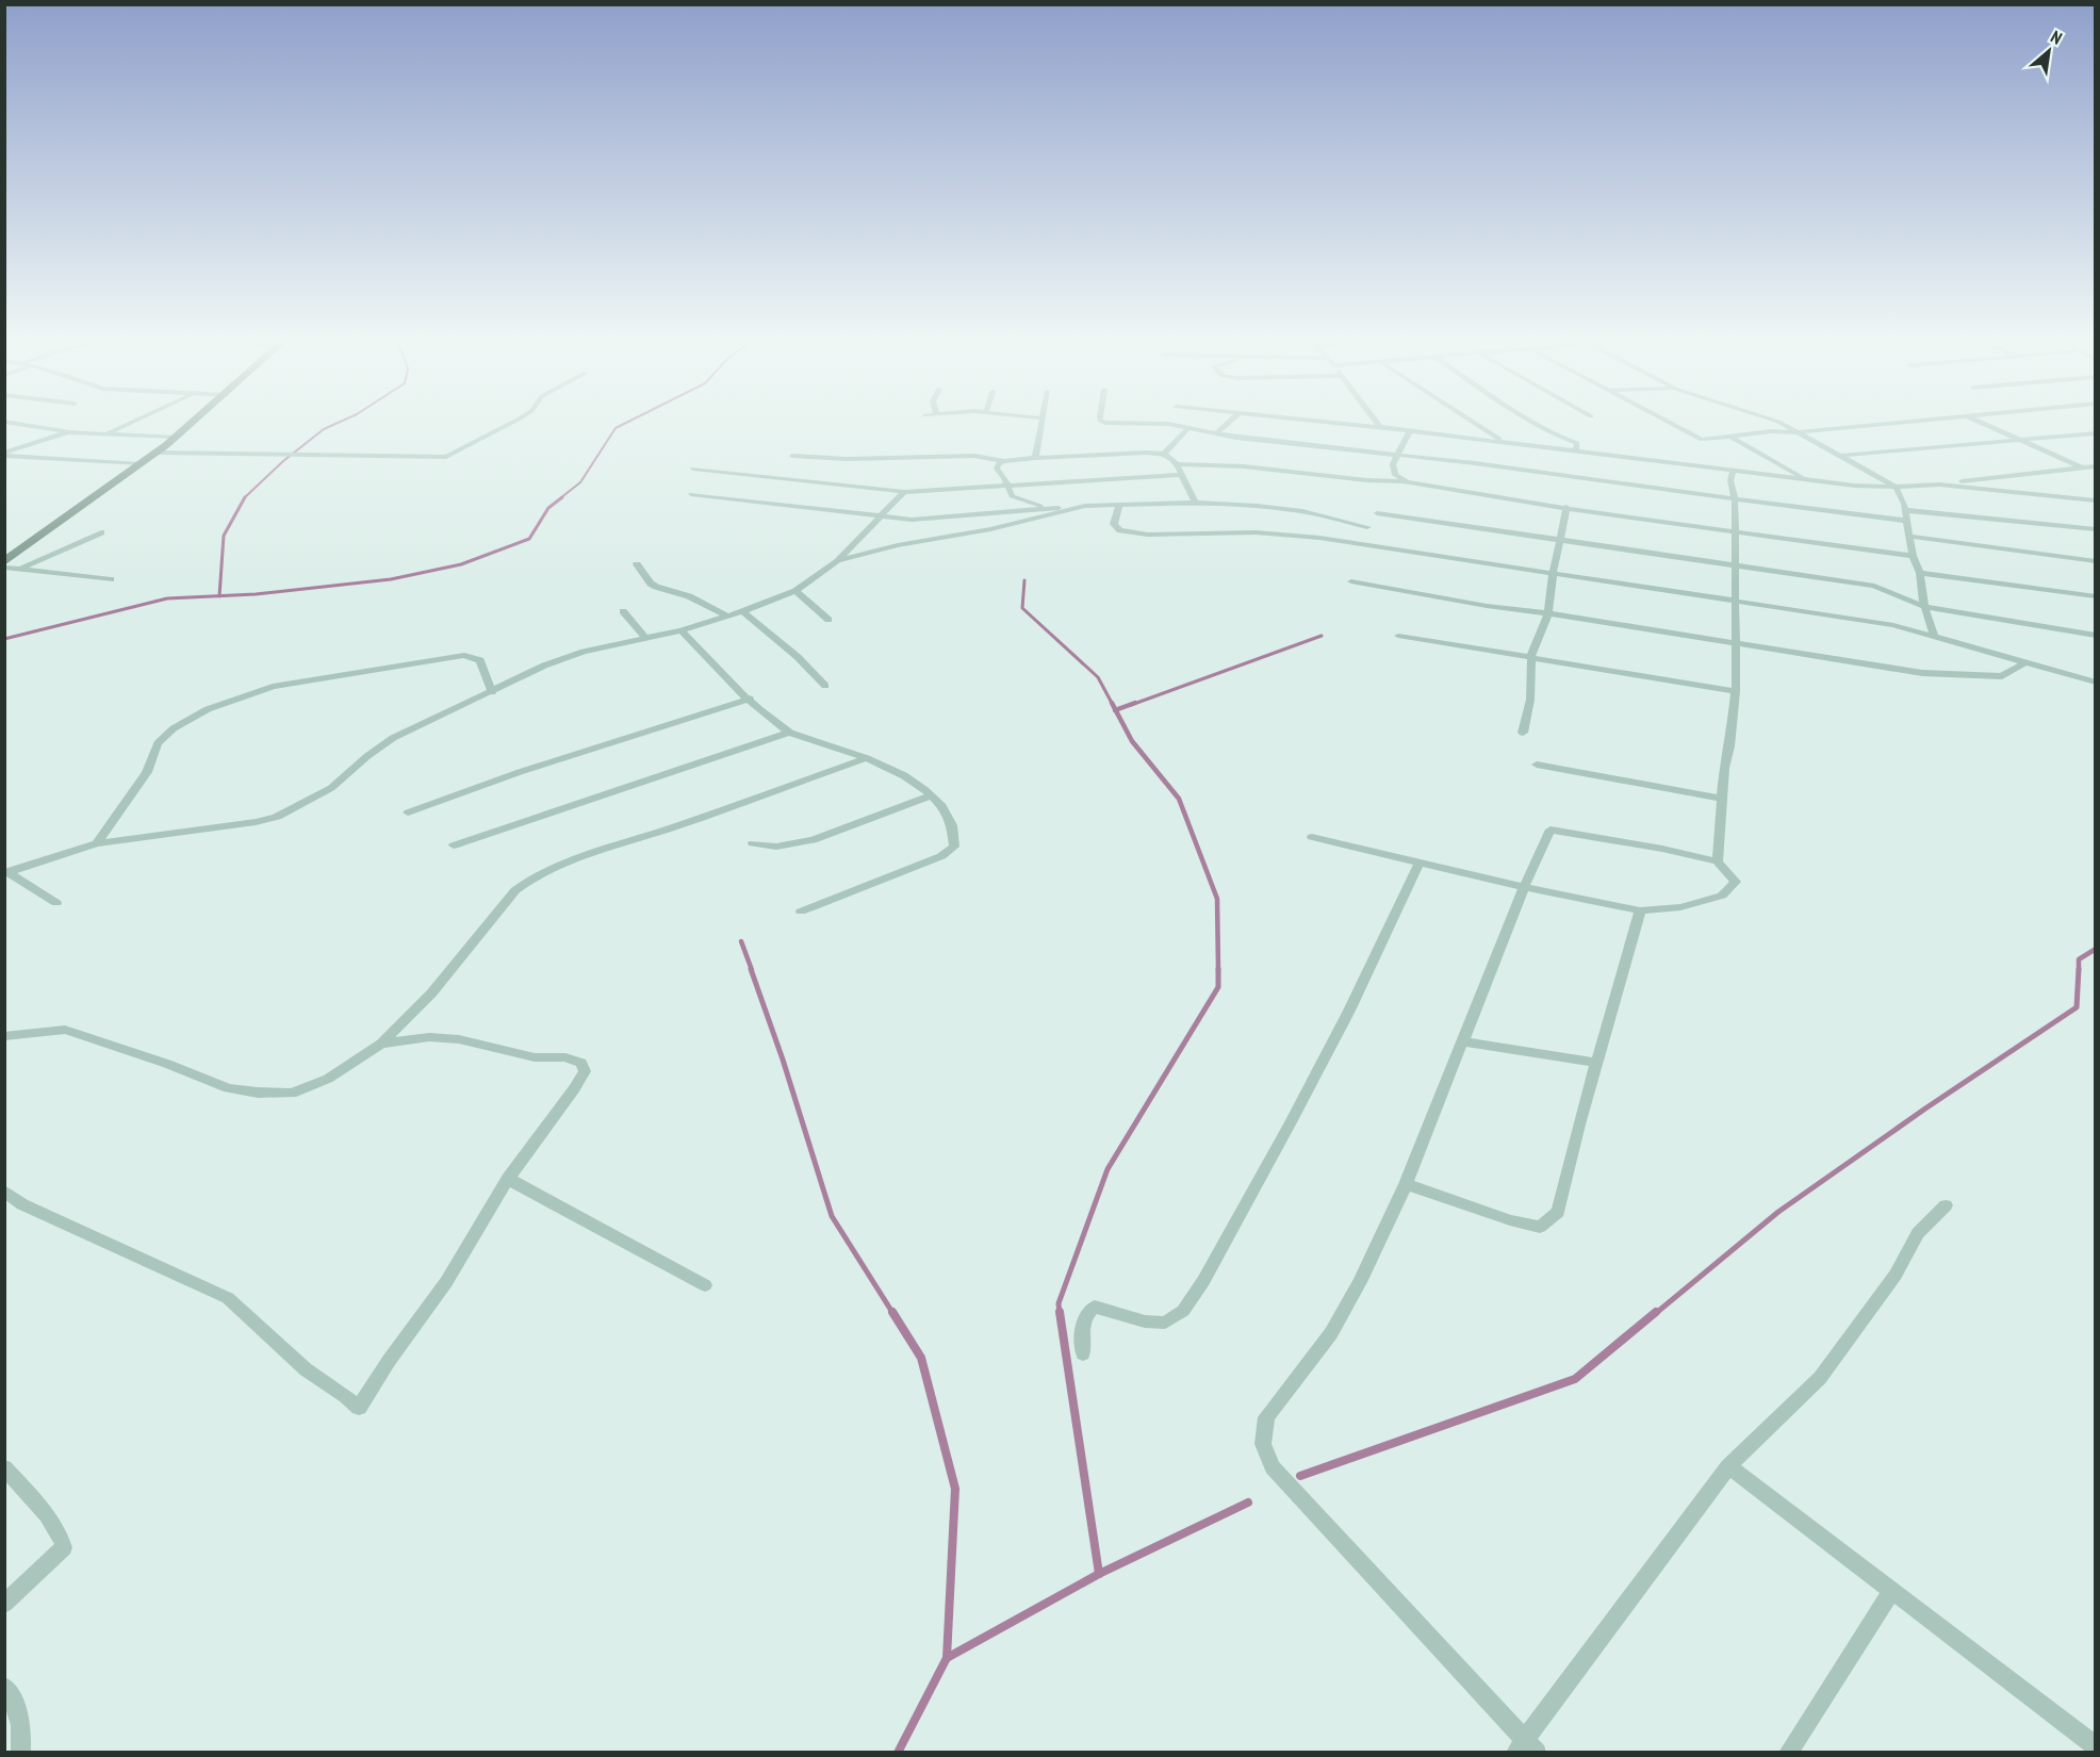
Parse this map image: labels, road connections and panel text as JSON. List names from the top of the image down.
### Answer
{
  "north": "top right"
}
